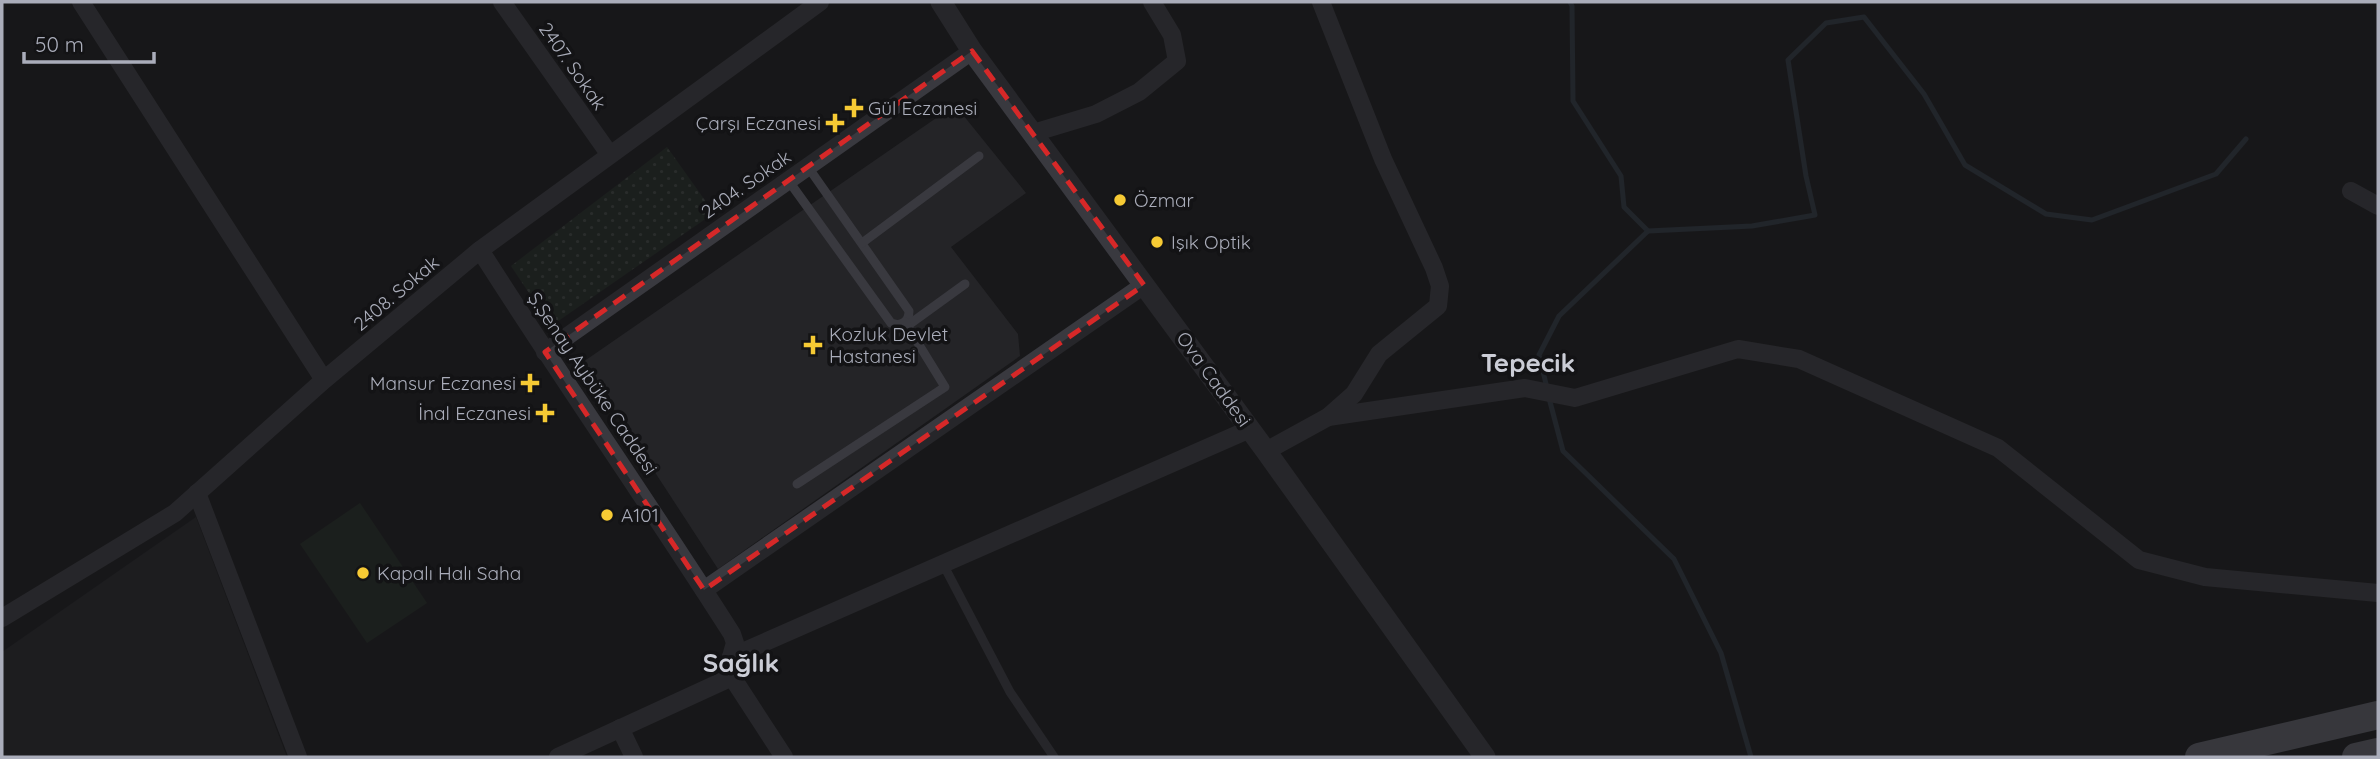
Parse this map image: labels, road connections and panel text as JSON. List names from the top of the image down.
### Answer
{
  "streets": {
    "street": [
      "2407. Sokak",
      "2404. Sokak",
      "2408. Sokak",
      "Ova Caddesi",
      "Ş.Şenay Aybüke Caddesi"
    ]
  },
  "crossings": [
    ["2407. Sokak", "2408. Sokak"],
    ["2404. Sokak", "Ova Caddesi"],
    ["2404. Sokak", "Ş.Şenay Aybüke Caddesi"],
    ["2408. Sokak", "Ş.Şenay Aybüke Caddesi"]
  ],
  "districts": ["Tepecik", "Sağlık"],
  "places": {
    "health": [
      "Gül Eczanesi",
      "Çarşı Eczanesi",
      "Kozluk Devlet Hastanesi",
      "Mansur Eczanesi",
      "İnal Eczanesi"
    ],
    "other": [
      "Özmar",
      "Işık Optik",
      "A101",
      "Kapalı Halı Saha"
    ]
  },
  "scale_bar": "50 m"
}
